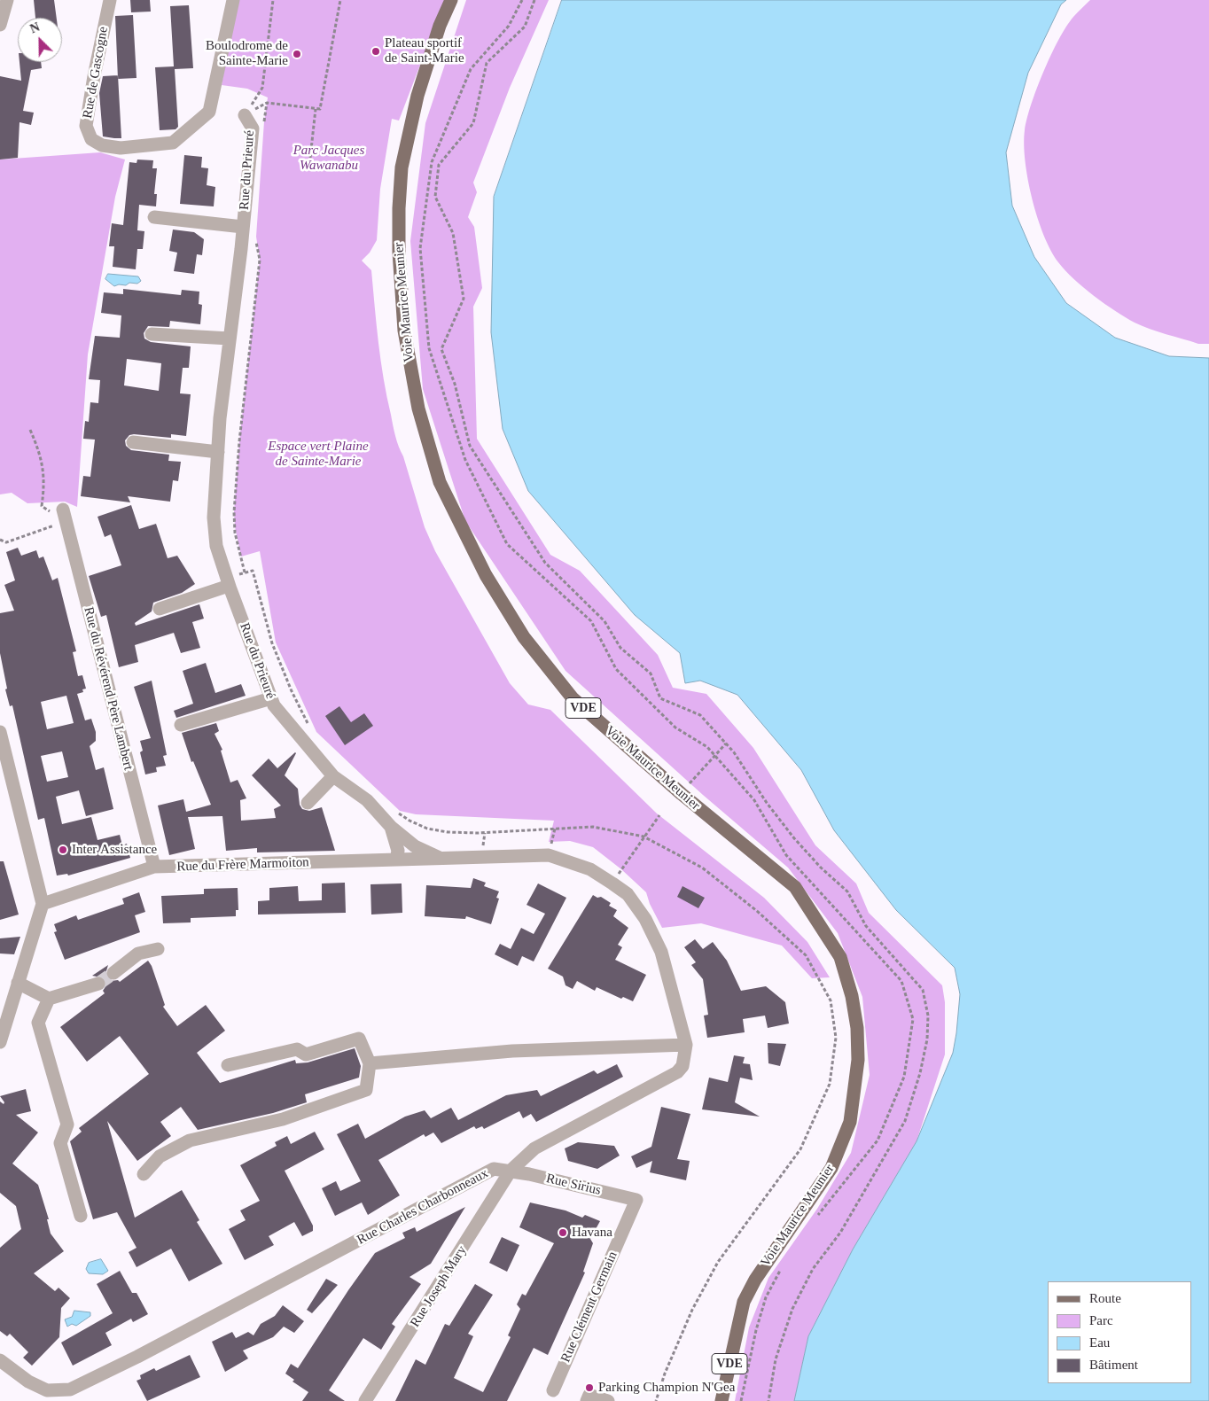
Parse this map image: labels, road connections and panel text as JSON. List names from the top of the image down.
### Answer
{
  "streets": {
    "main road": ["Voie Maurice Meunier", "VDE"],
    "street": [
      "Rue de Gascogne",
      "Rue du Prieuré",
      "Rue du Révérend Père Lambert",
      "Rue du Frère Marmoiton",
      "Rue Sirius",
      "Rue Charles Charbonneaux",
      "Rue Joseph Mary",
      "Rue Clément Germain"
    ]
  },
  "crossings": [
    ["Rue du Prieuré", "Rue du Frère Marmoiton"],
    ["Rue du Révérend Père Lambert", "Rue du Frère Marmoiton"],
    ["Rue Sirius", "Rue Charles Charbonneaux"],
    ["Rue Sirius", "Rue Joseph Mary"],
    ["Rue Sirius", "Rue Clément Germain"],
    ["Rue Charles Charbonneaux", "Rue Joseph Mary"]
  ],
  "parks": ["Parc Jacques Wawanabu", "Espace vert Plaine de Sainte-Marie"],
  "places": [
    "Plateau sportif de Saint-Marie",
    "Boulodrome de Sainte-Marie",
    "Inter Assistance",
    "Havana",
    "Parking Champion N'Gea"
  ],
  "legend": [
    "Route",
    "Parc",
    "Eau",
    "Bâtiment"
  ],
  "north": "top left"
}
